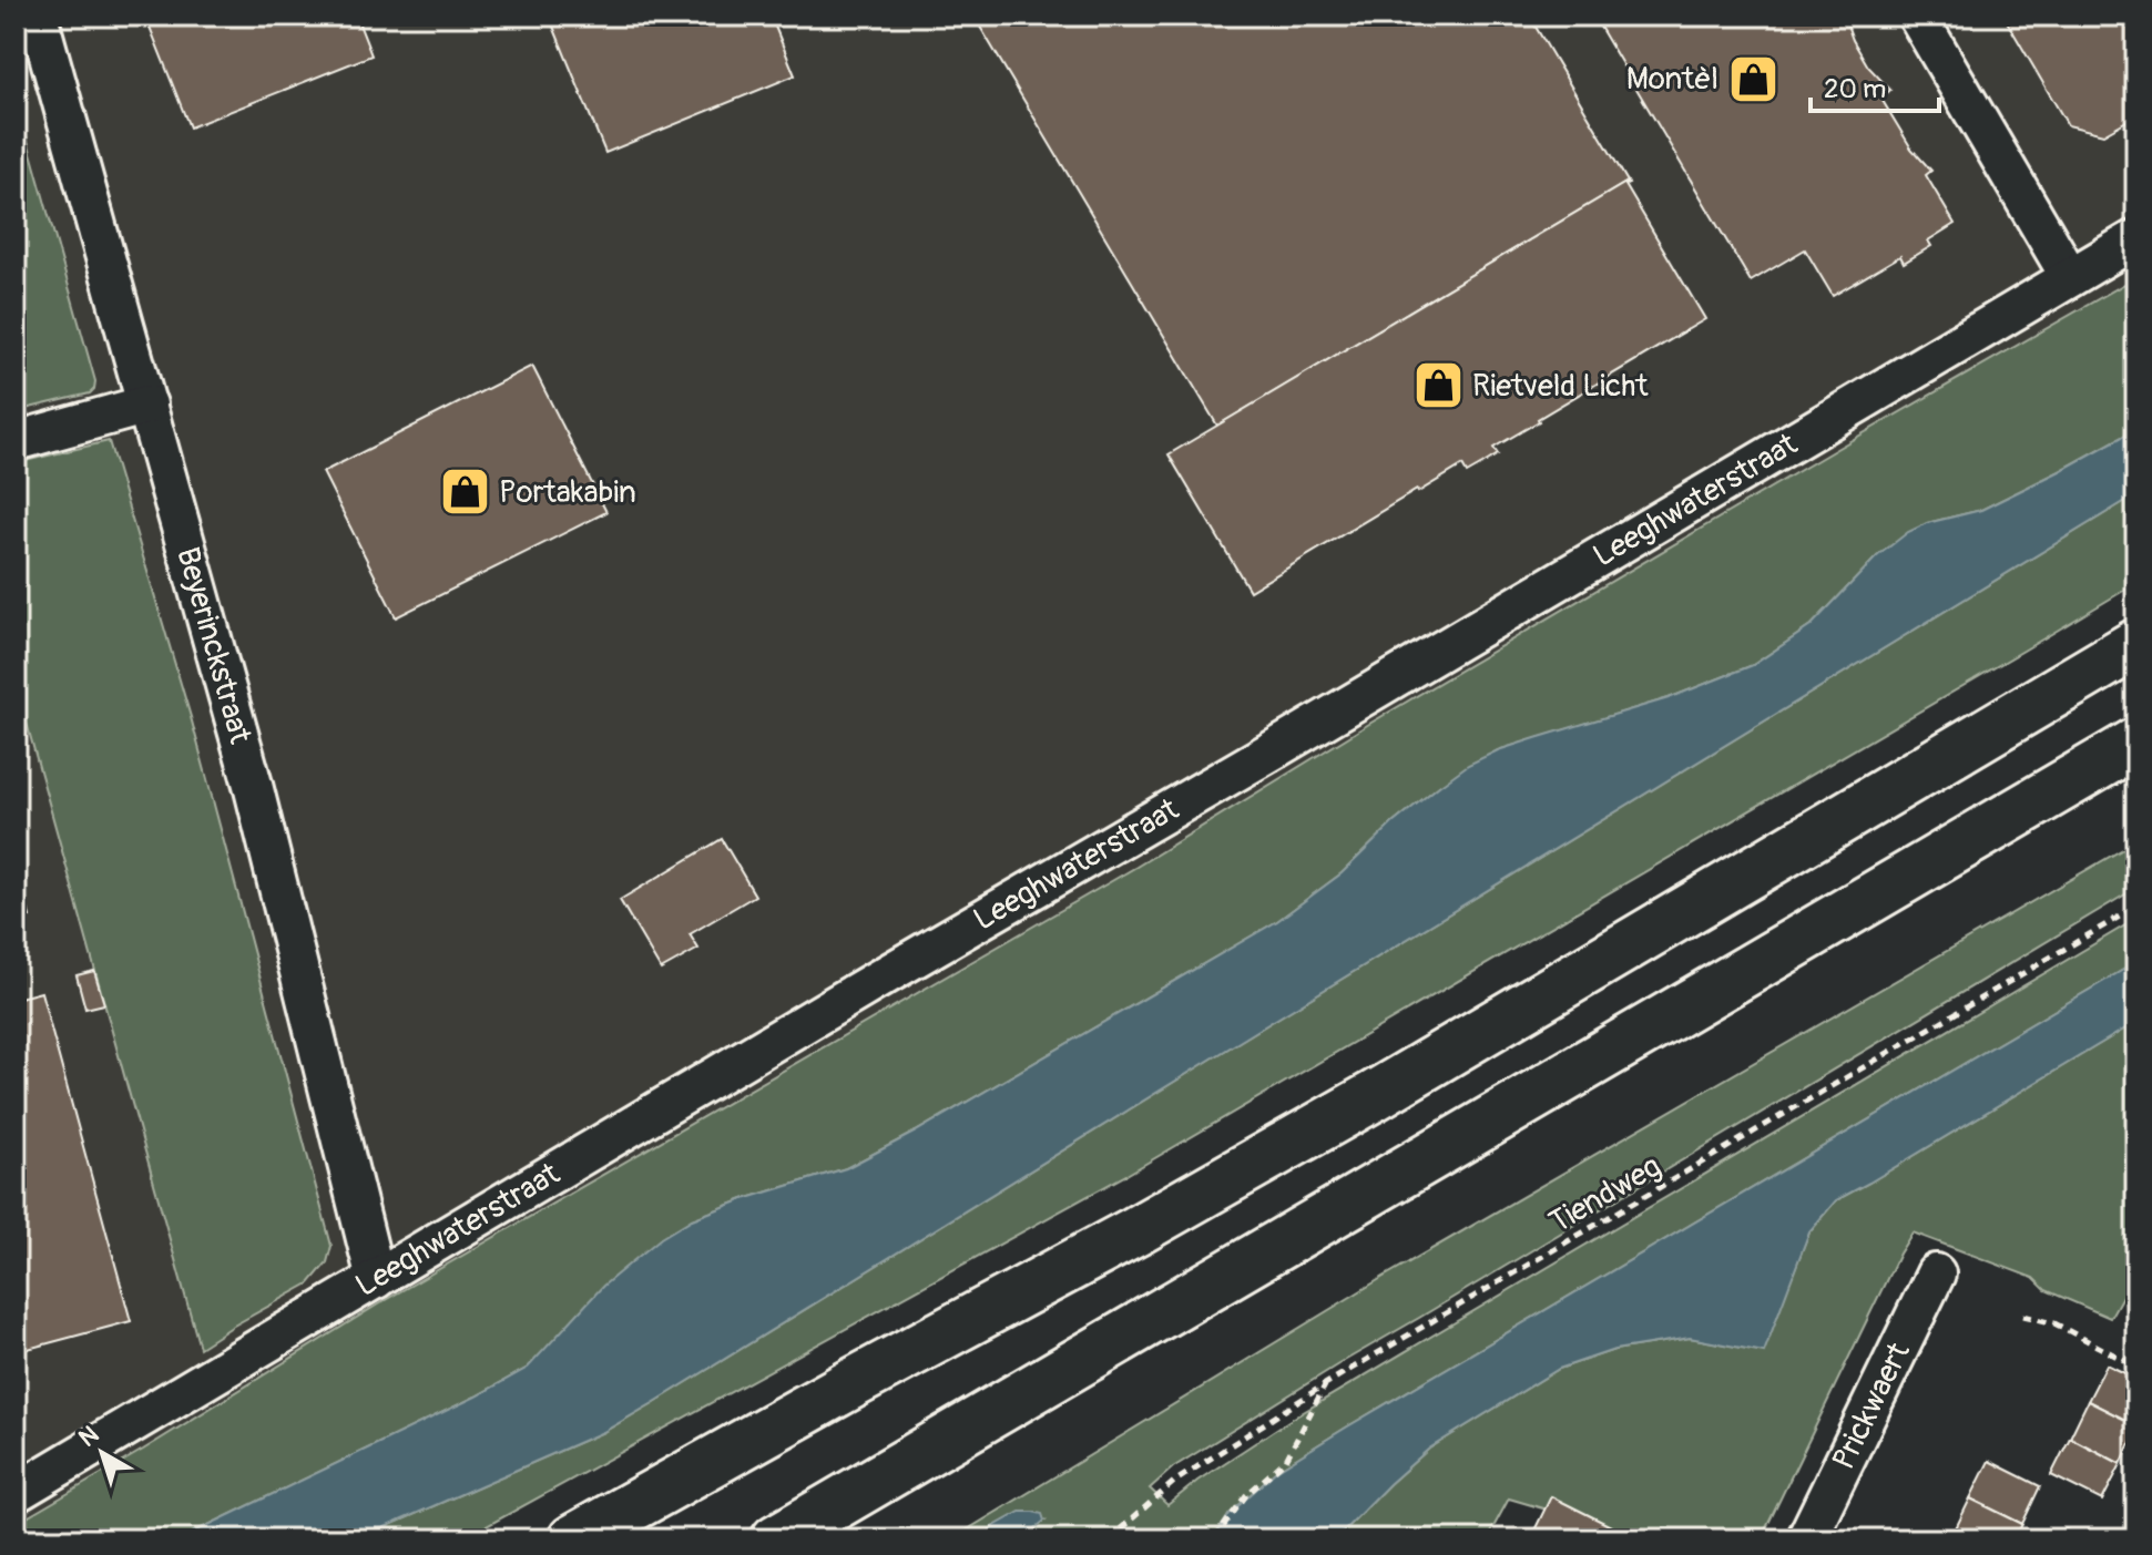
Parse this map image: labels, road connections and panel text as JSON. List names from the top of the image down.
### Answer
{
  "streets": {
    "street": ["Leeghwaterstraat", "Beyerinckstraat", "Prickwaert"],
    "path": ["Tiendweg"]
  },
  "crossings": [
    ["Leeghwaterstraat", "Beyerinckstraat"]
  ],
  "places": {
    "shop": ["Montèl", "Rietveld Licht", "Portakabin"]
  },
  "scale_bar": "20 m",
  "north": "top left"
}
